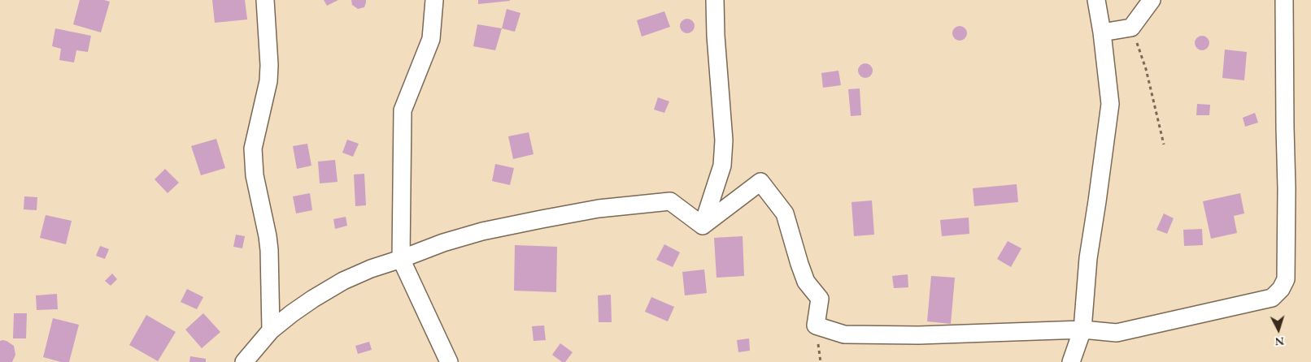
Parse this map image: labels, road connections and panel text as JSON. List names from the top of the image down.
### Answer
{
  "north": "bottom"
}
